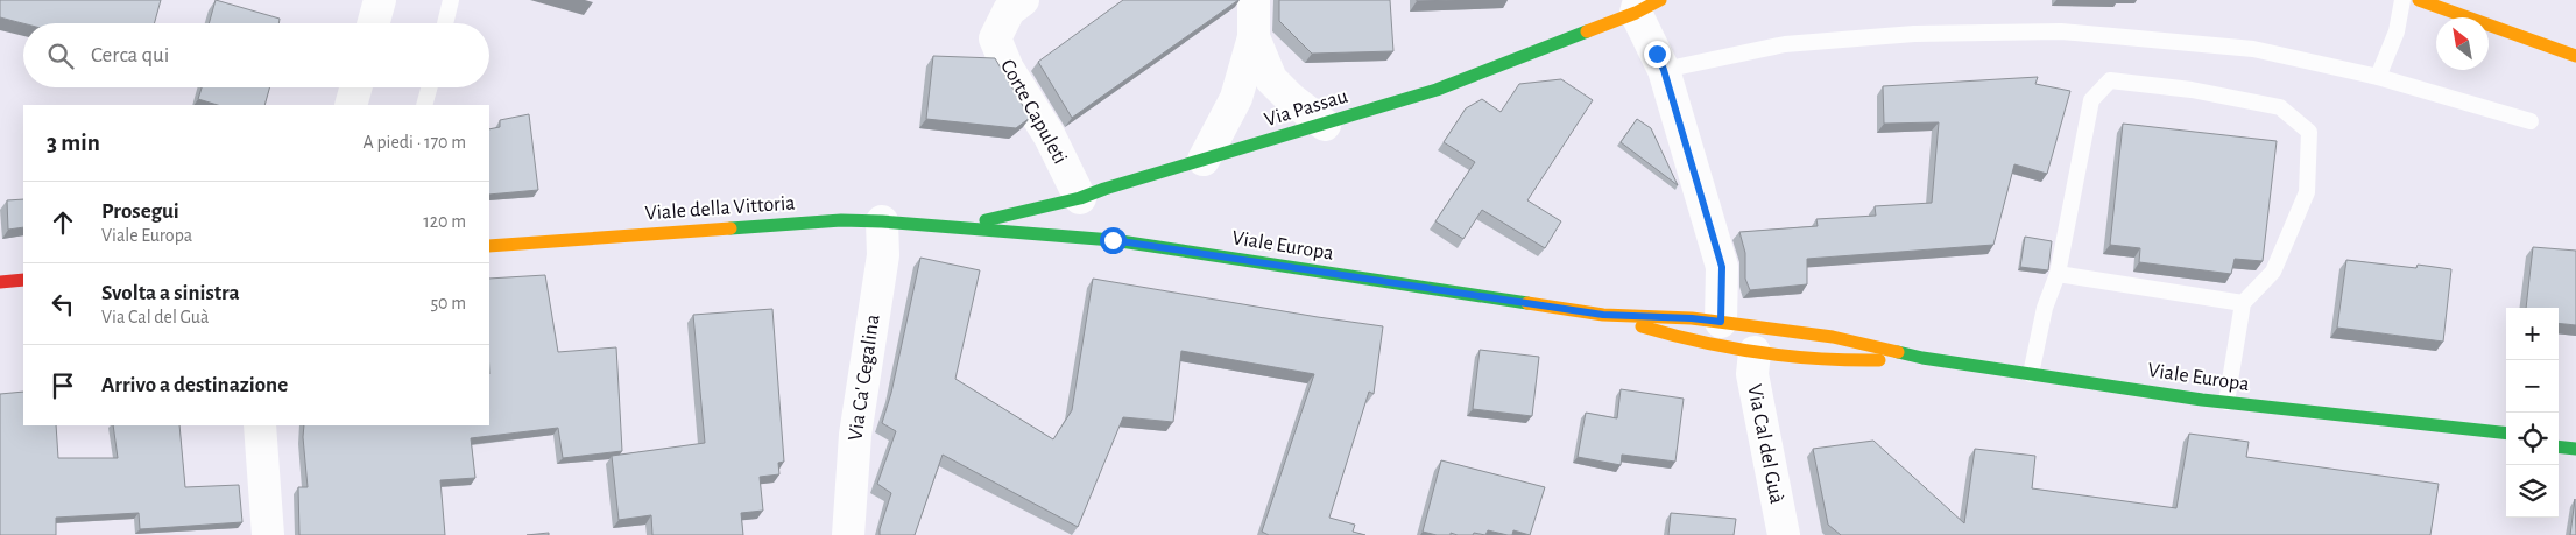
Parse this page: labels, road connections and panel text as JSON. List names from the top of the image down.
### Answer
{
  "streets": {
    "main road": ["Via Passau", "Viale della Vittoria", "Viale Europa"],
    "street": ["Corte Capuleti", "Via Ca' Cegalina", "Via Cal del Guà"]
  },
  "crossings": [
    ["Via Passau", "Corte Capuleti"],
    ["Via Passau", "Viale della Vittoria"],
    ["Via Passau", "Viale Europa"],
    ["Viale della Vittoria", "Viale Europa"],
    ["Viale della Vittoria", "Via Ca' Cegalina"],
    ["Viale Europa", "Via Cal del Guà"]
  ],
  "north": "top left",
  "page": {
    "search": "Cerca qui",
    "heading": ["3 min", "A piedi · 170 m"],
    "list": [
      ["Prosegui", "Viale Europa", "120 m"],
      ["Svolta a sinistra", "Via Cal del Guà", "50 m"],
      "Arrivo a destinazione"
    ],
    "map_buttons": ["+", "−"]
  }
}
